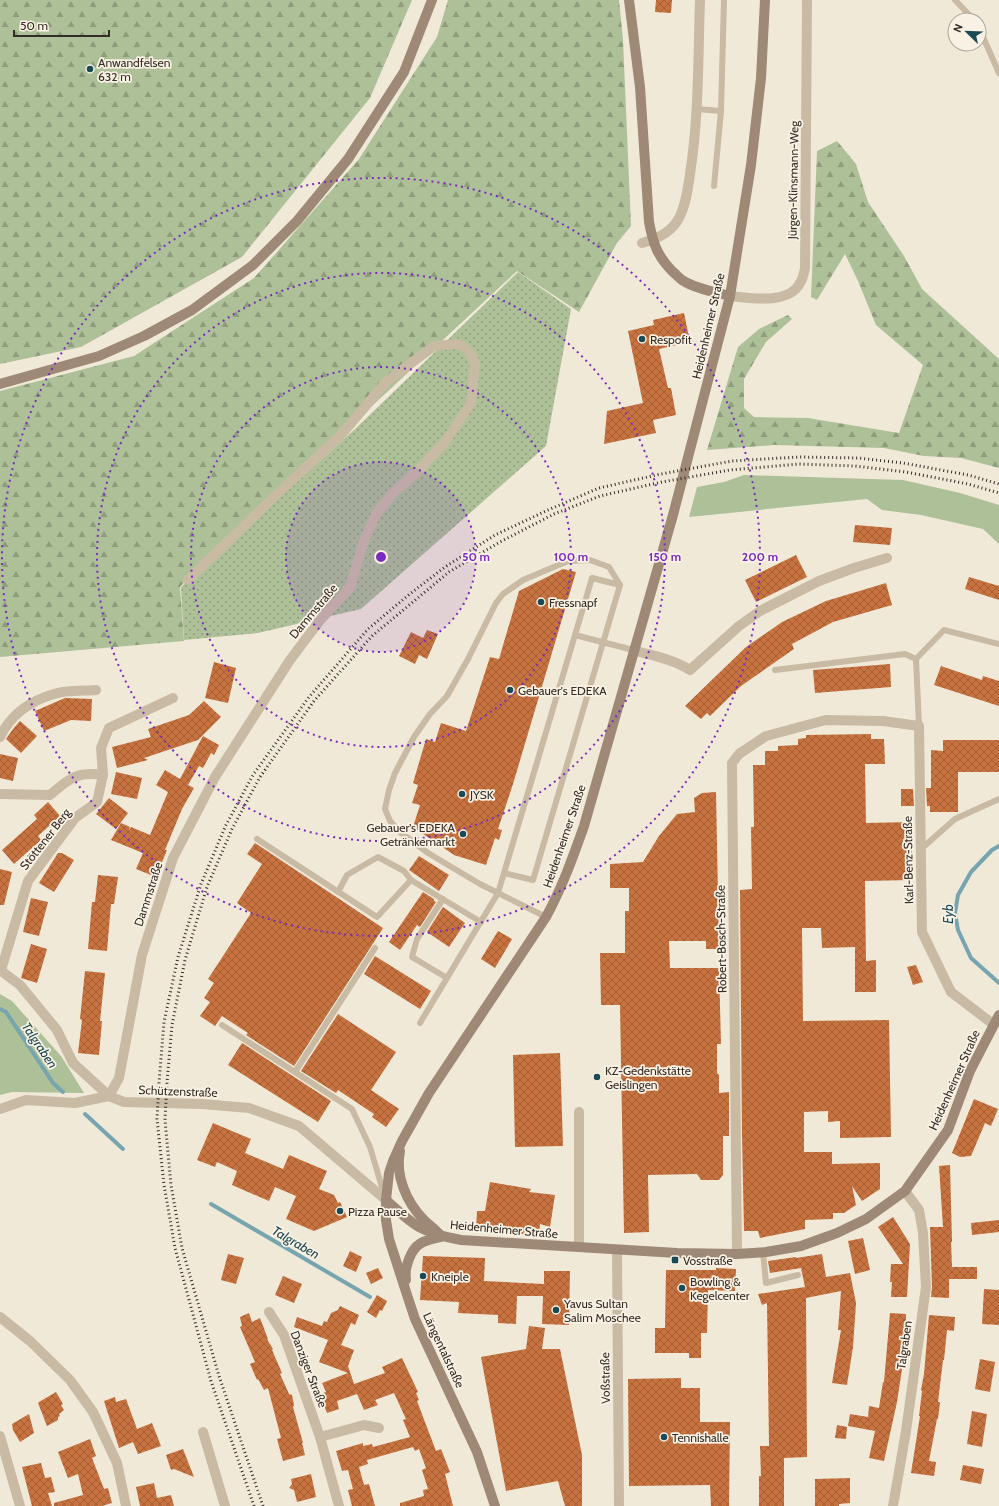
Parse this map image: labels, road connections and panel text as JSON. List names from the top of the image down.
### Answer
{
  "streets": {
    "street": [
      "Jürgen-Klinsmann-Weg",
      "Heidenheimer Straße",
      "Dammstraße",
      "Stöttener Berg",
      "Karl-Benz-Straße",
      "Robert-Bosch-Straße",
      "Schützenstraße",
      "Talgraben",
      "Längentalstraße",
      "Danziger Straße",
      "Voßstraße"
    ]
  },
  "crossings": [
    ["Jürgen-Klinsmann-Weg", "Heidenheimer Straße"],
    ["Heidenheimer Straße", "Karl-Benz-Straße"],
    ["Heidenheimer Straße", "Robert-Bosch-Straße"],
    ["Heidenheimer Straße", "Schützenstraße"],
    ["Heidenheimer Straße", "Talgraben"],
    ["Heidenheimer Straße", "Längentalstraße"],
    ["Heidenheimer Straße", "Voßstraße"],
    ["Dammstraße", "Schützenstraße"],
    ["Stöttener Berg", "Schützenstraße"],
    ["Karl-Benz-Straße", "Robert-Bosch-Straße"],
    ["Schützenstraße", "Längentalstraße"]
  ],
  "water": ["Eyb", "Talgraben"],
  "places": {
    "other": [
      "Anwandfelsen 632 m",
      "Respofit",
      "Fressnapf",
      "Gebauer's EDEKA",
      "JYSK",
      "Gebauer's EDEKA Getränkemarkt",
      "KZ-Gedenkstätte Geislingen",
      "Pizza Pause",
      "Kneiple",
      "Bowling & Kegelcenter",
      "Yavus Sultan Salim Moschee",
      "Tennishalle"
    ],
    "transit": ["Vosstraße"]
  },
  "scale_bar": "50 m",
  "north": "top left",
  "rings": [
    "50 m",
    "100 m",
    "150 m",
    "200 m"
  ]
}
